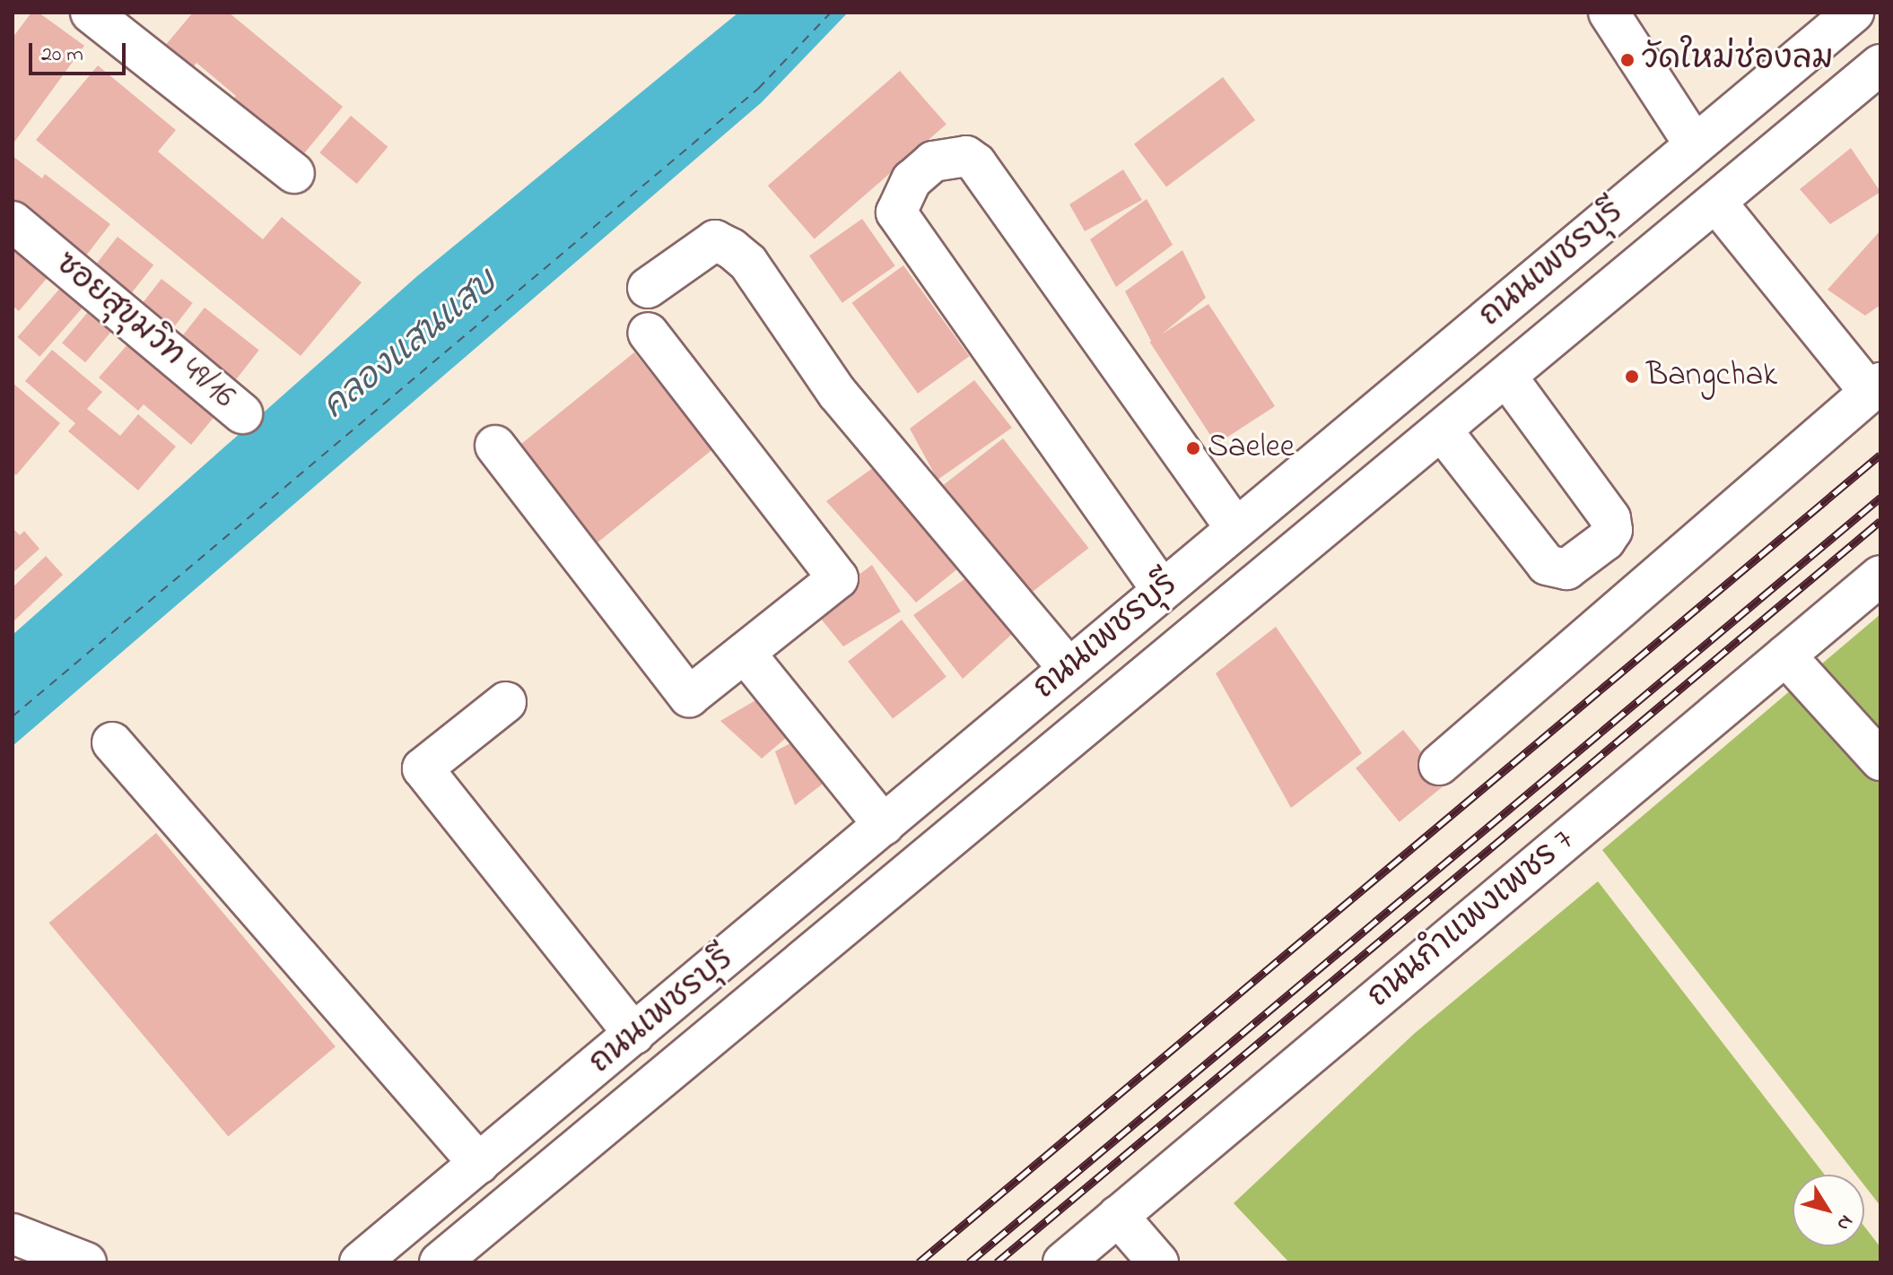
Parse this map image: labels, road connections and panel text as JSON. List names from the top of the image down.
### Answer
{
  "streets": {
    "main road": ["ถนนเพชรบุรี", "ซอยสุขุมวิท 49/16", "ถนนกำแพงเพชร 7"]
  },
  "water": ["คลองแสนแสบ"],
  "places": ["วัดใหม่ช่องลม", "Bangchak", "Saelee"],
  "scale_bar": "20 m",
  "north": "bottom right"
}
